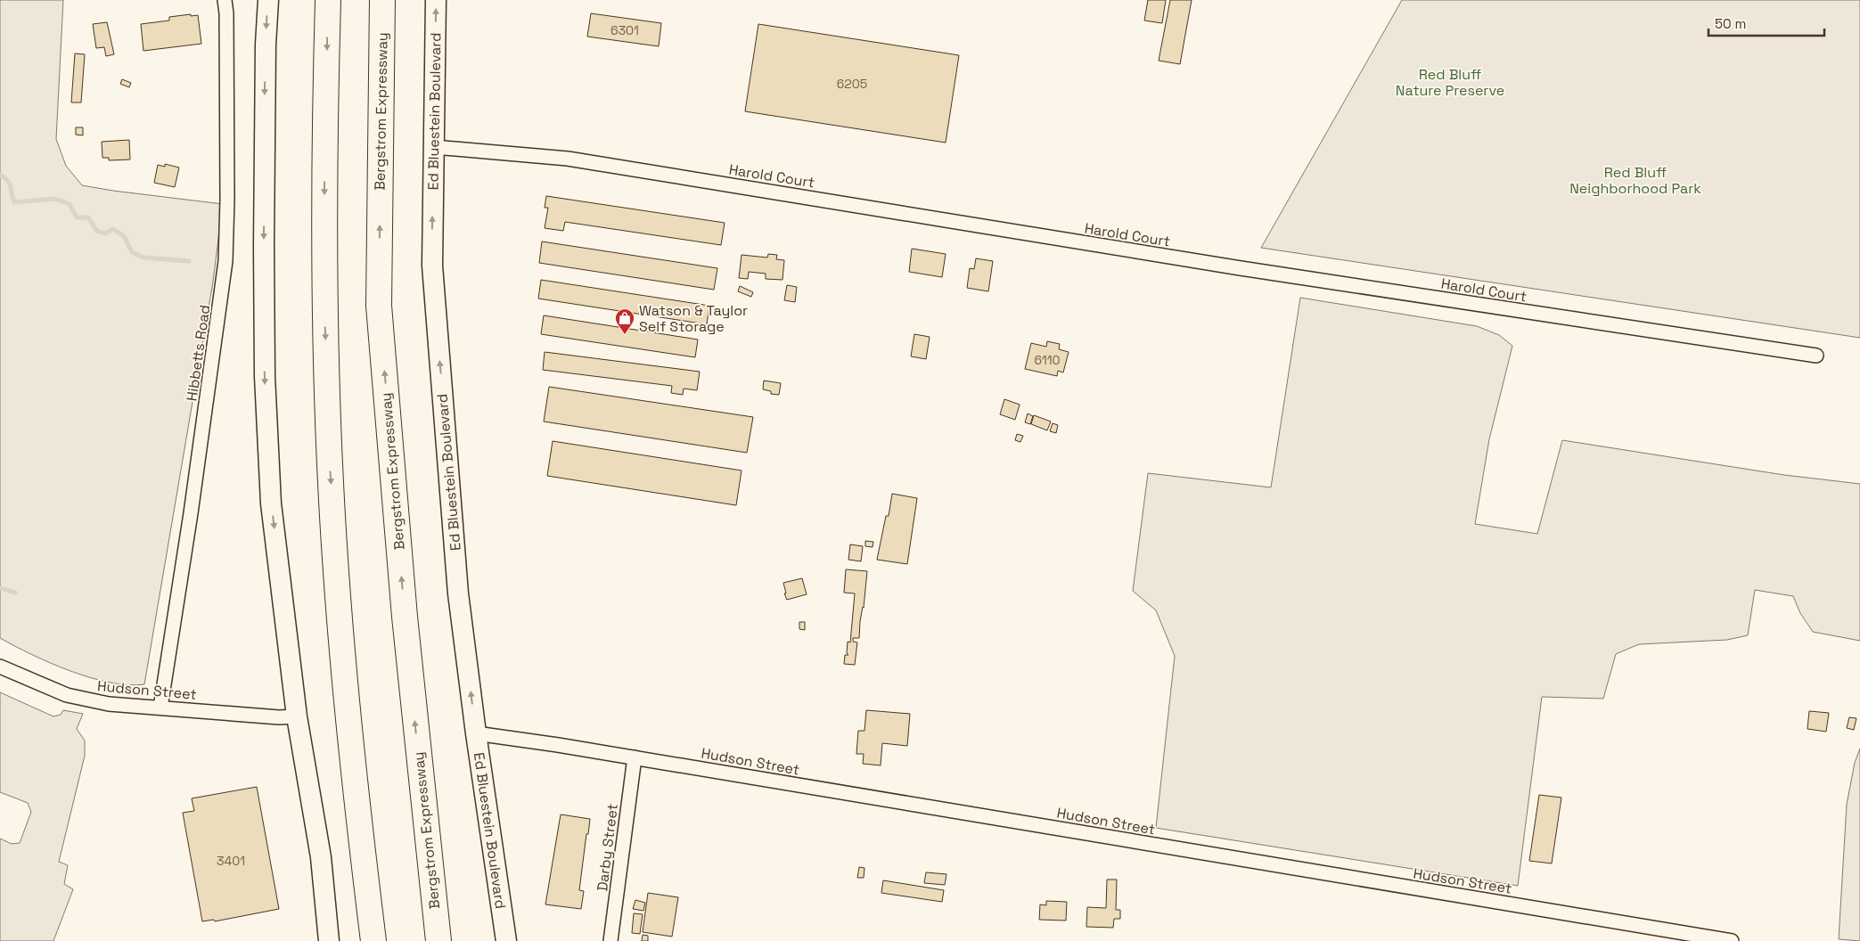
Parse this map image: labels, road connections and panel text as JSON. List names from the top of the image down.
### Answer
{
  "streets": {
    "highway": ["Bergstrom Expressway"],
    "main road": ["Ed Bluestein Boulevard"],
    "street": [
      "Harold Court",
      "Hibbetts Road",
      "Hudson Street",
      "Darby Street"
    ]
  },
  "crossings": [
    ["Ed Bluestein Boulevard", "Harold Court"],
    ["Ed Bluestein Boulevard", "Hudson Street"],
    ["Hibbetts Road", "Hudson Street"],
    ["Hudson Street", "Darby Street"]
  ],
  "parks": ["Red Bluff Nature Preserve", "Red Bluff Neighborhood Park"],
  "places": {
    "shop": ["Watson & Taylor Self Storage"]
  },
  "house_numbers": [
    "6301",
    "6205",
    "6110",
    "3401"
  ],
  "scale_bar": "50 m"
}
